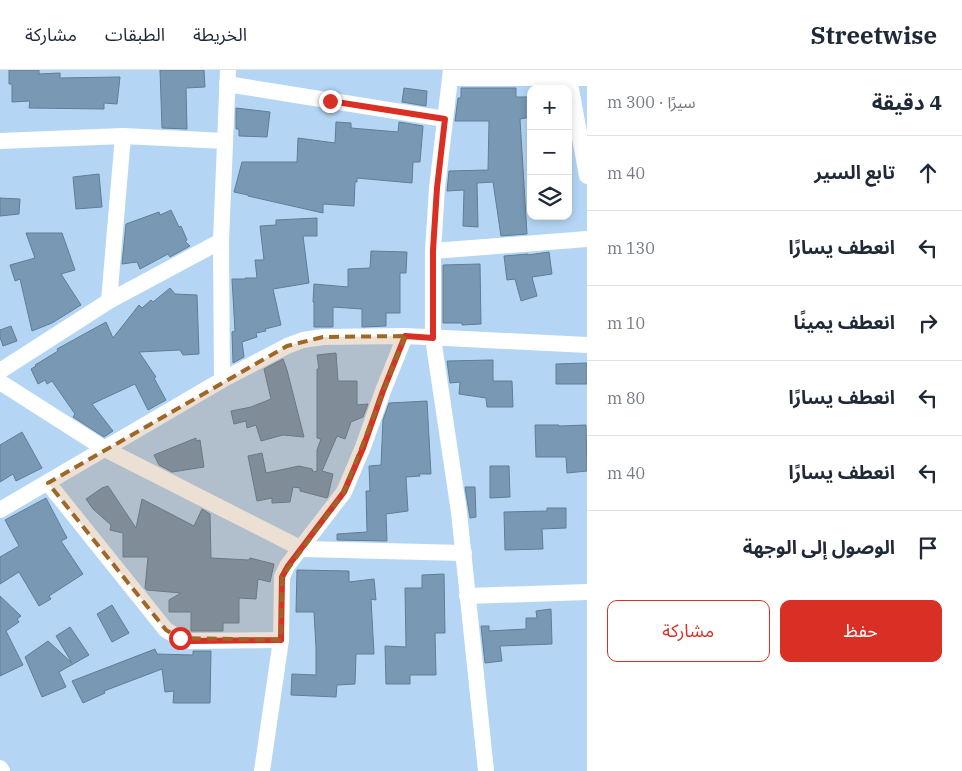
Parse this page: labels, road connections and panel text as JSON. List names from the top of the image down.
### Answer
{
  "page": {
    "header": "Streetwise",
    "nav": ["الخريطة", "الطبقات", "مشاركة"],
    "heading": ["4 دقيقة", "سيرًا · 300 m"],
    "map_buttons": ["+", "−"],
    "list": [
      ["تابع السير", "40 m"],
      ["انعطف يسارًا", "130 m"],
      ["انعطف يمينًا", "10 m"],
      ["انعطف يسارًا", "80 m"],
      ["انعطف يسارًا", "40 m"],
      "الوصول إلى الوجهة"
    ],
    "buttons": ["حفظ", "مشاركة"]
  }
}
